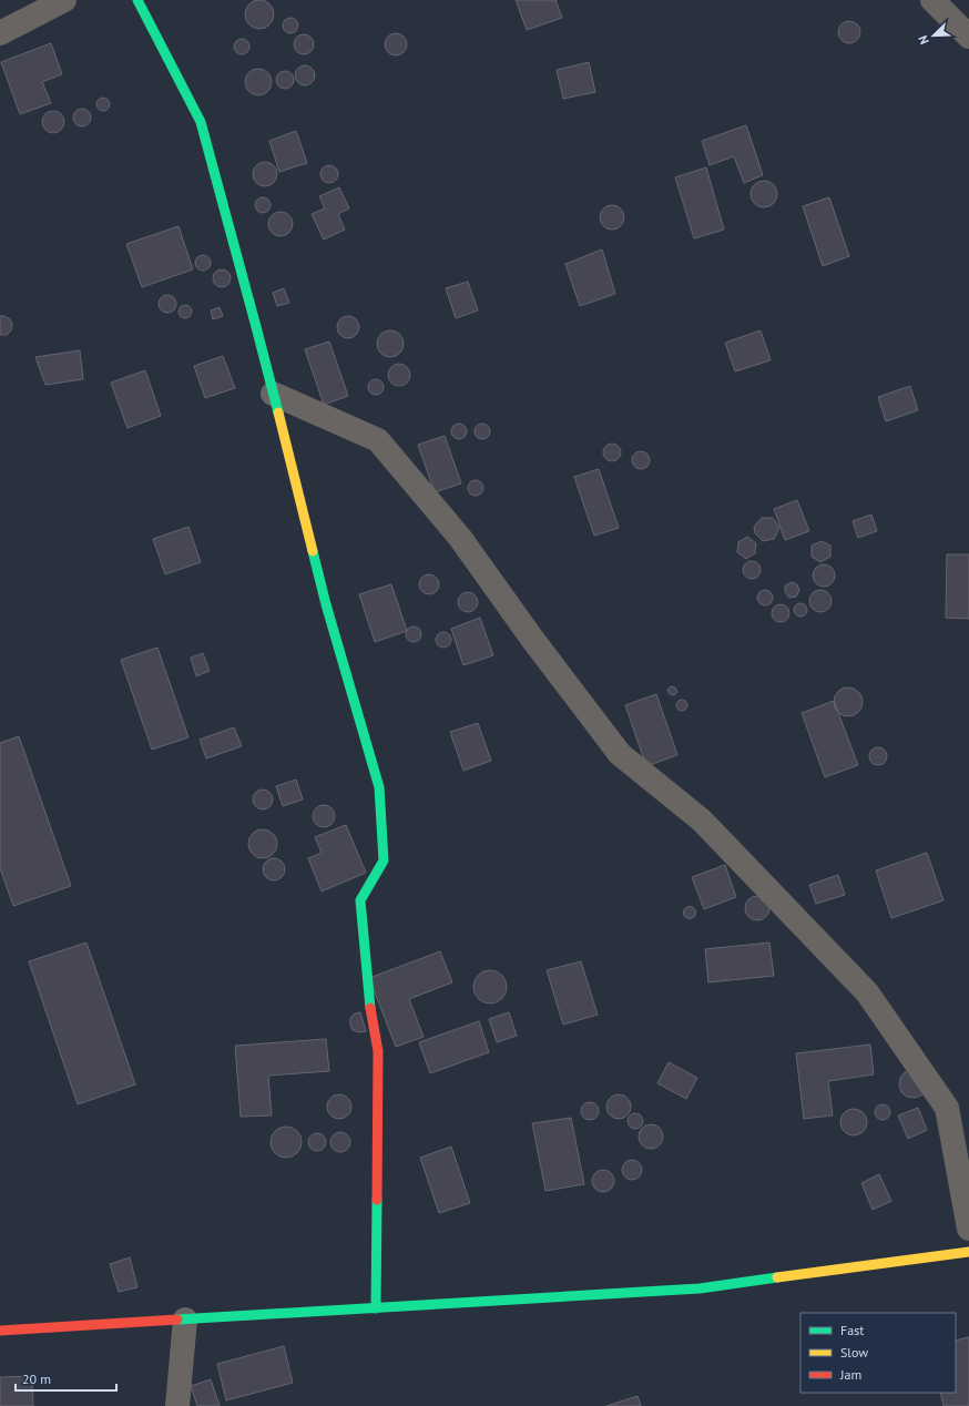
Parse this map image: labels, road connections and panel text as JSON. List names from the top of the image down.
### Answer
{
  "legend": ["Fast", "Slow", "Jam"],
  "scale_bar": "20 m",
  "north": "bottom left"
}
